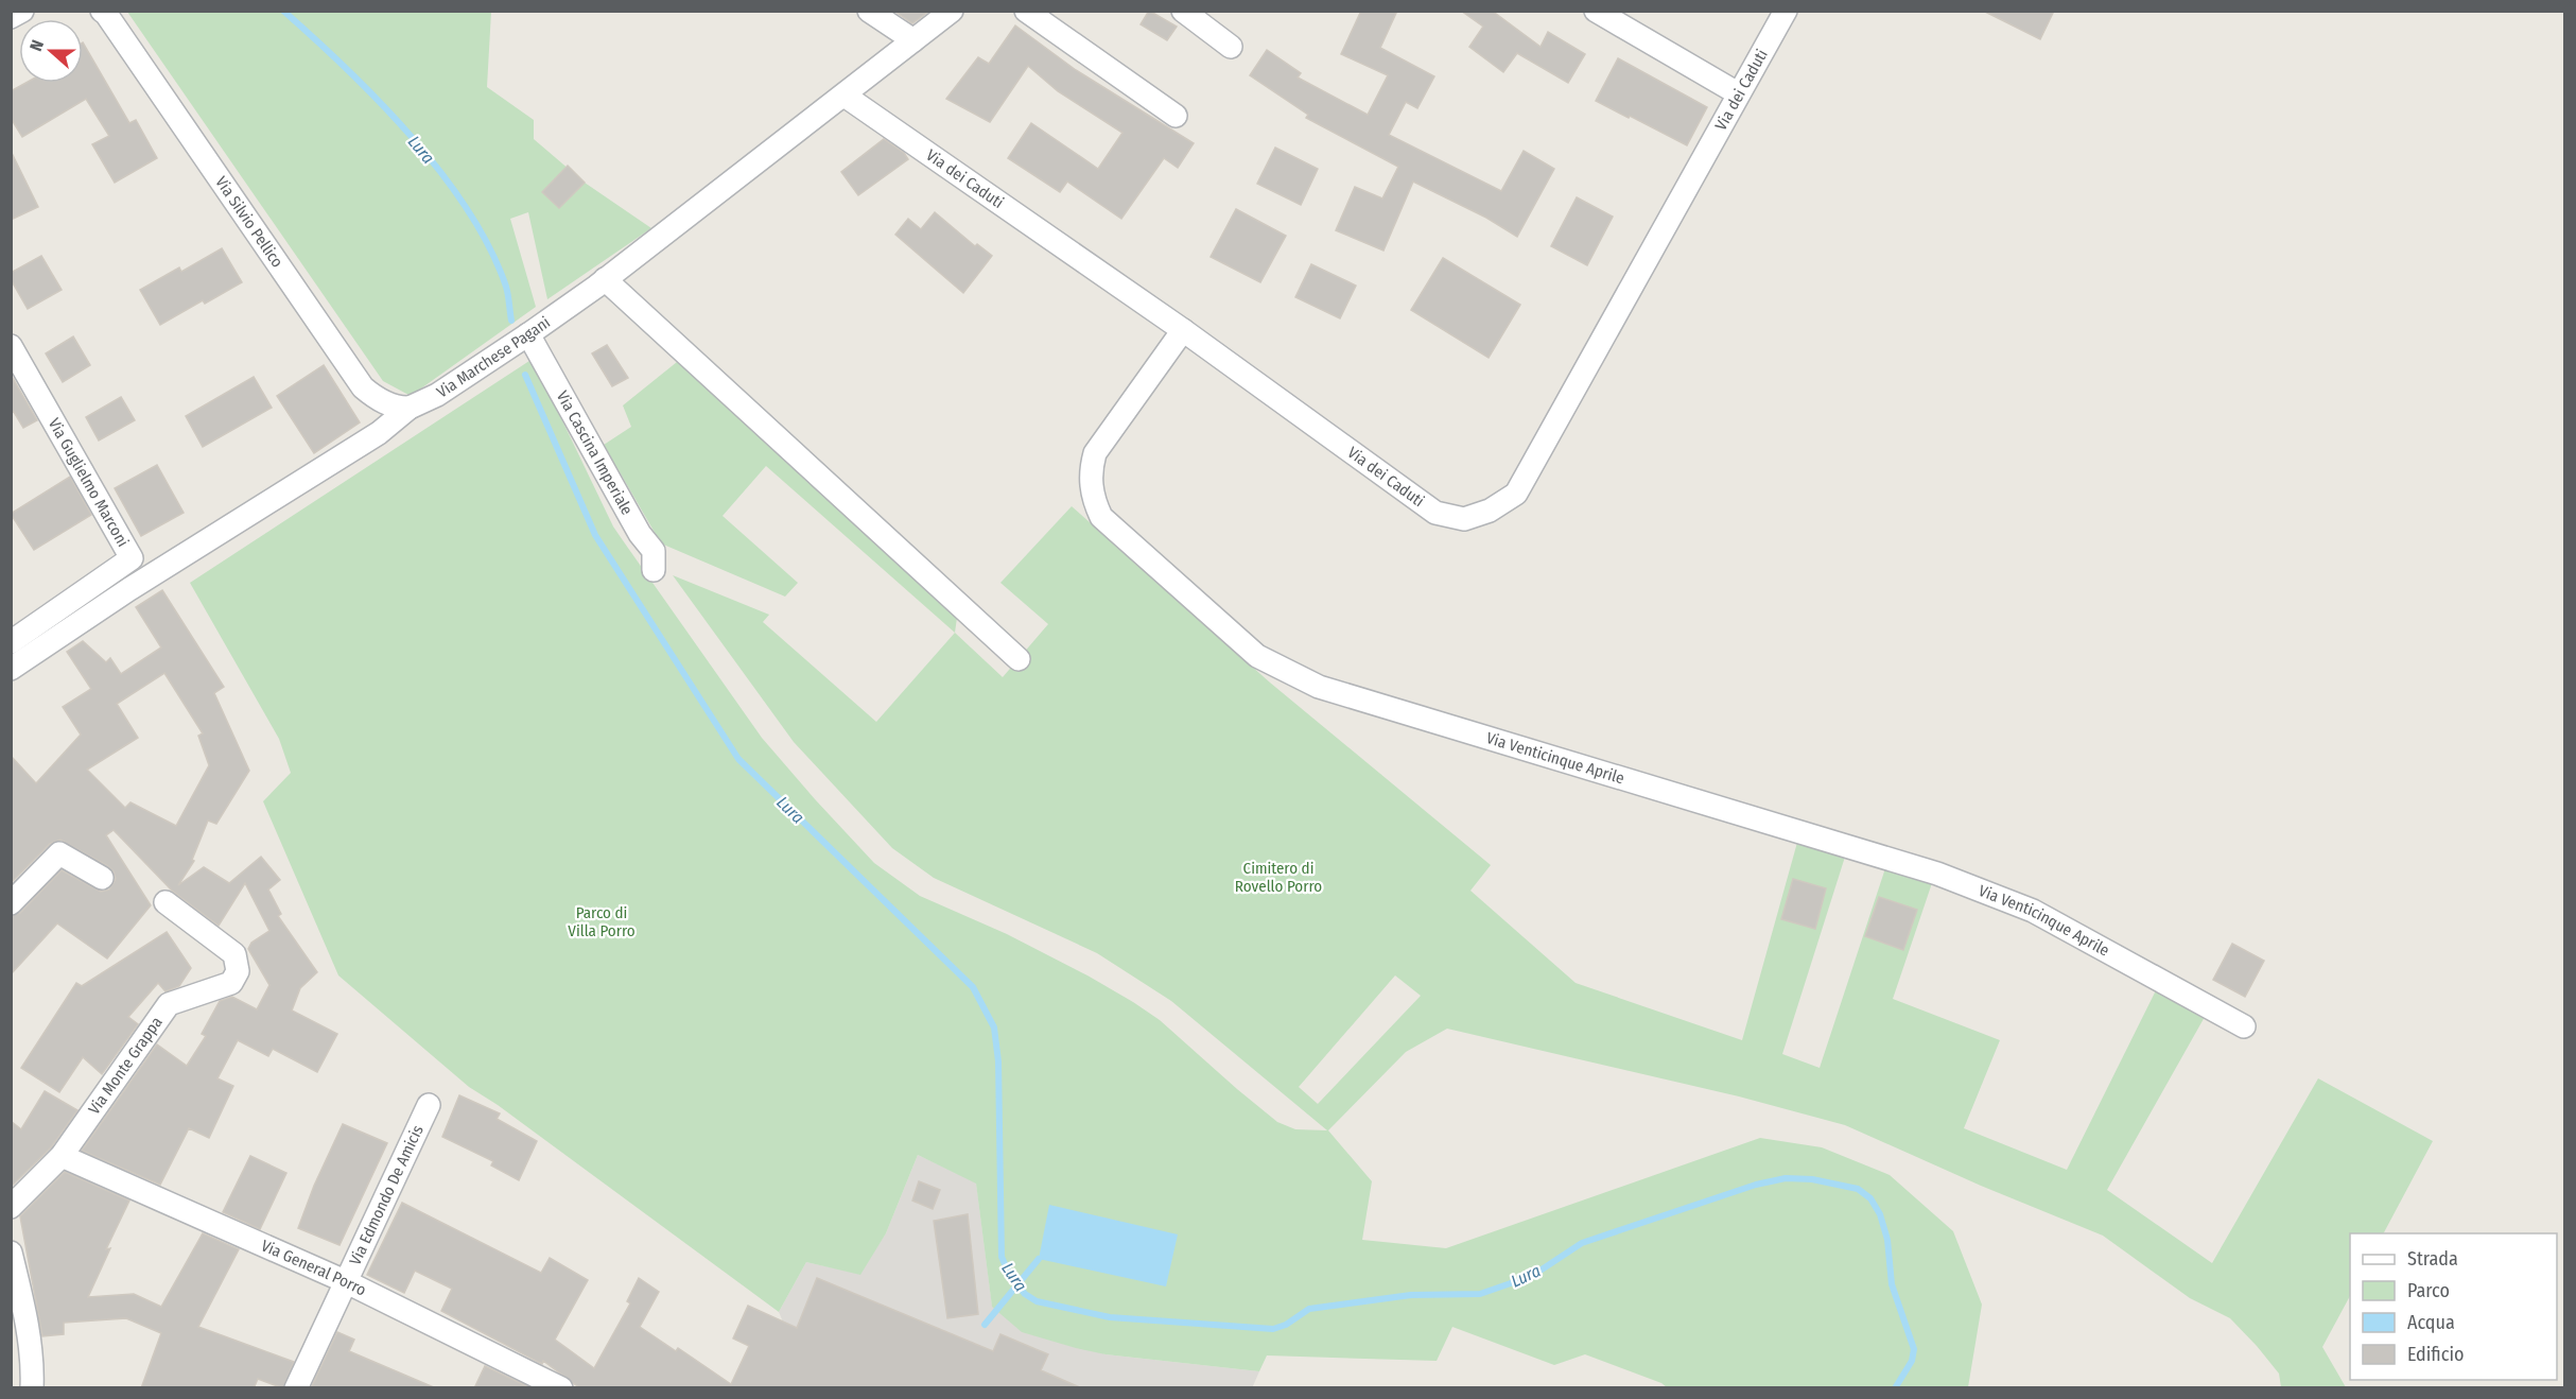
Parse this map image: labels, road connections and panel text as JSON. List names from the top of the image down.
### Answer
{
  "streets": {
    "street": [
      "Via dei Caduti",
      "Via Silvio Pellico",
      "Via Marchese Pagani",
      "Via Cascina Imperiale",
      "Via Guglielmo Marconi",
      "Via Venticinque Aprile",
      "Via Monte Grappa",
      "Via Edmondo De Amicis",
      "Via General Porro"
    ]
  },
  "crossings": [
    ["Via dei Caduti", "Via Marchese Pagani"],
    ["Via dei Caduti", "Via Venticinque Aprile"],
    ["Via Silvio Pellico", "Via Marchese Pagani"],
    ["Via Marchese Pagani", "Via Cascina Imperiale"],
    ["Via Monte Grappa", "Via General Porro"],
    ["Via Edmondo De Amicis", "Via General Porro"]
  ],
  "water": ["Lura"],
  "parks": ["Cimitero di Rovello Porro", "Parco di Villa Porro"],
  "legend": [
    "Strada",
    "Parco",
    "Acqua",
    "Edificio"
  ],
  "north": "left"
}
